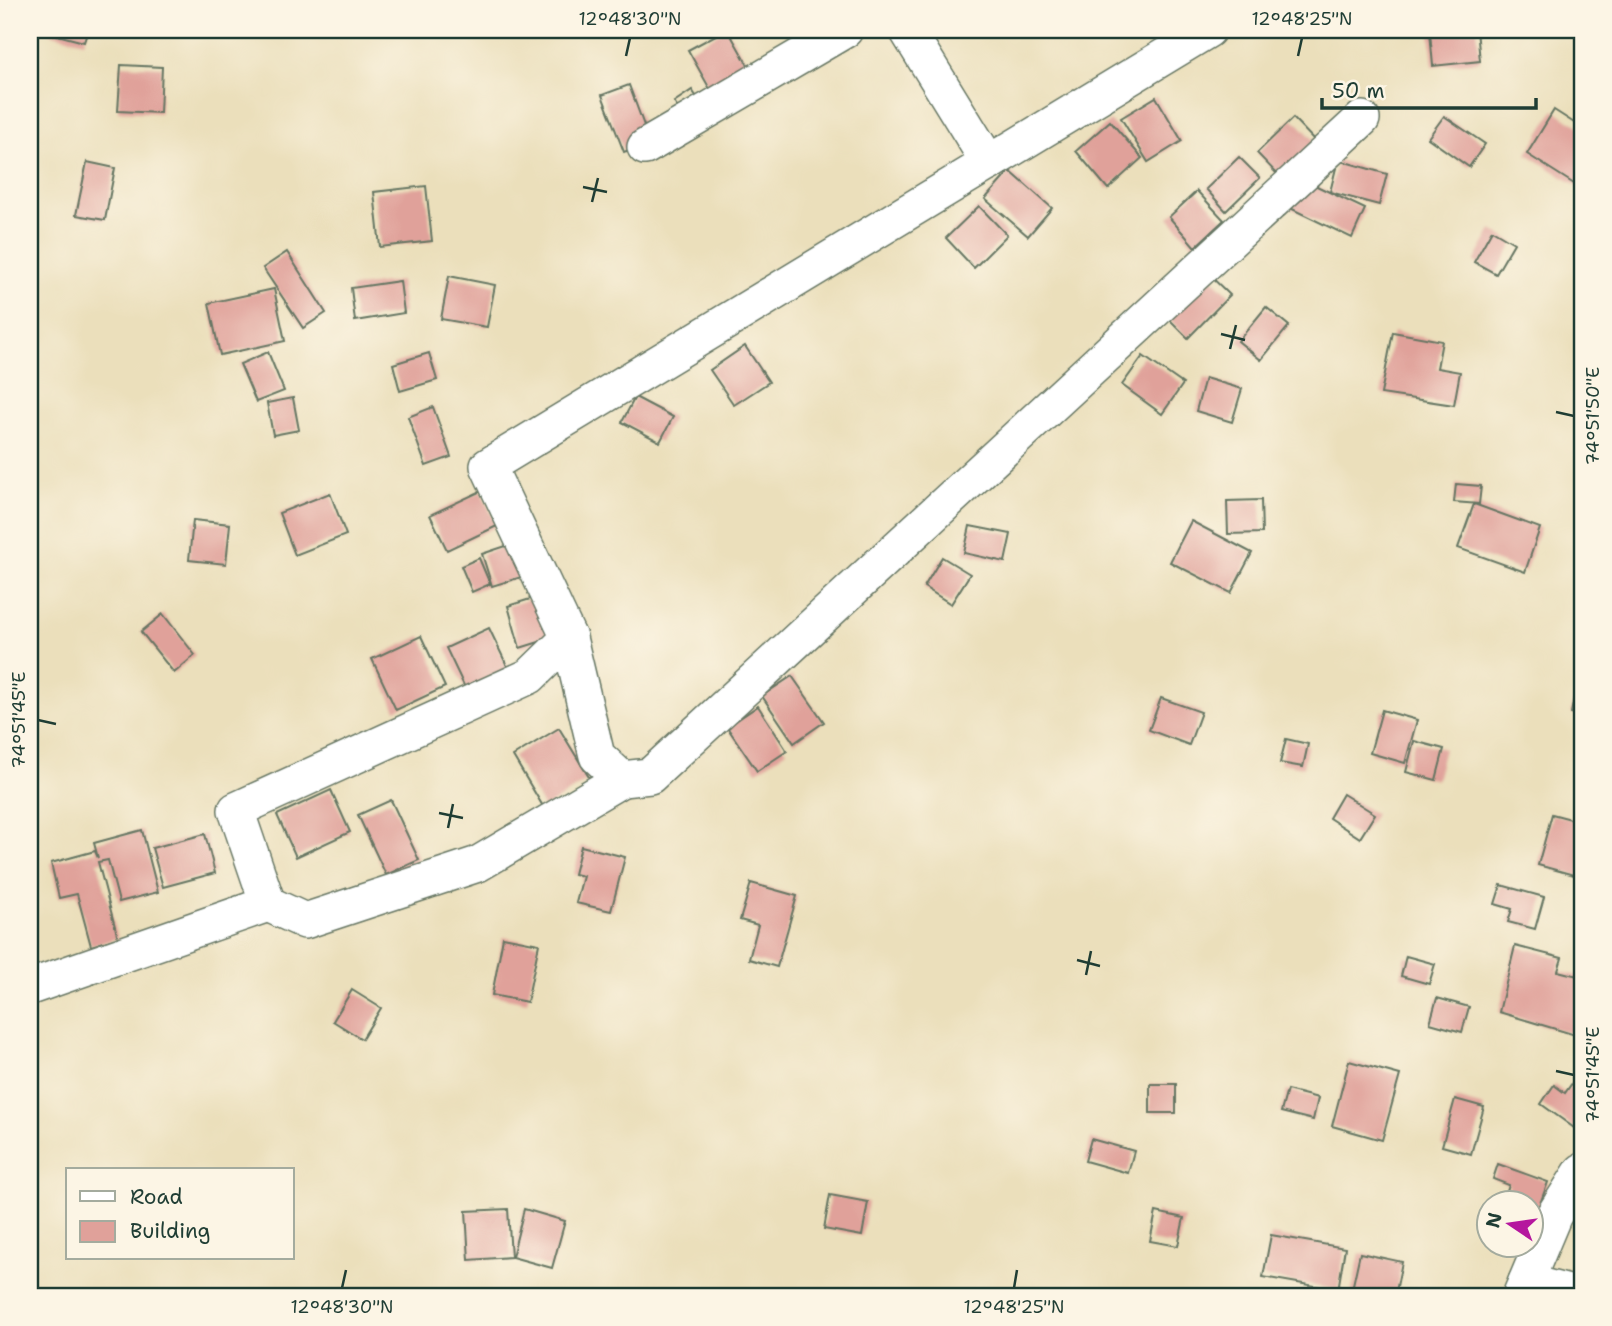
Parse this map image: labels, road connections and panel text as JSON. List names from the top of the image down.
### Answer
{
  "legend": ["Road", "Building"],
  "scale_bar": "50 m",
  "north": "left",
  "coordinates": [
    "12°48'30\"N",
    "12°48'25\"N",
    "74°51'50\"E",
    "74°51'45\"E"
  ]
}
